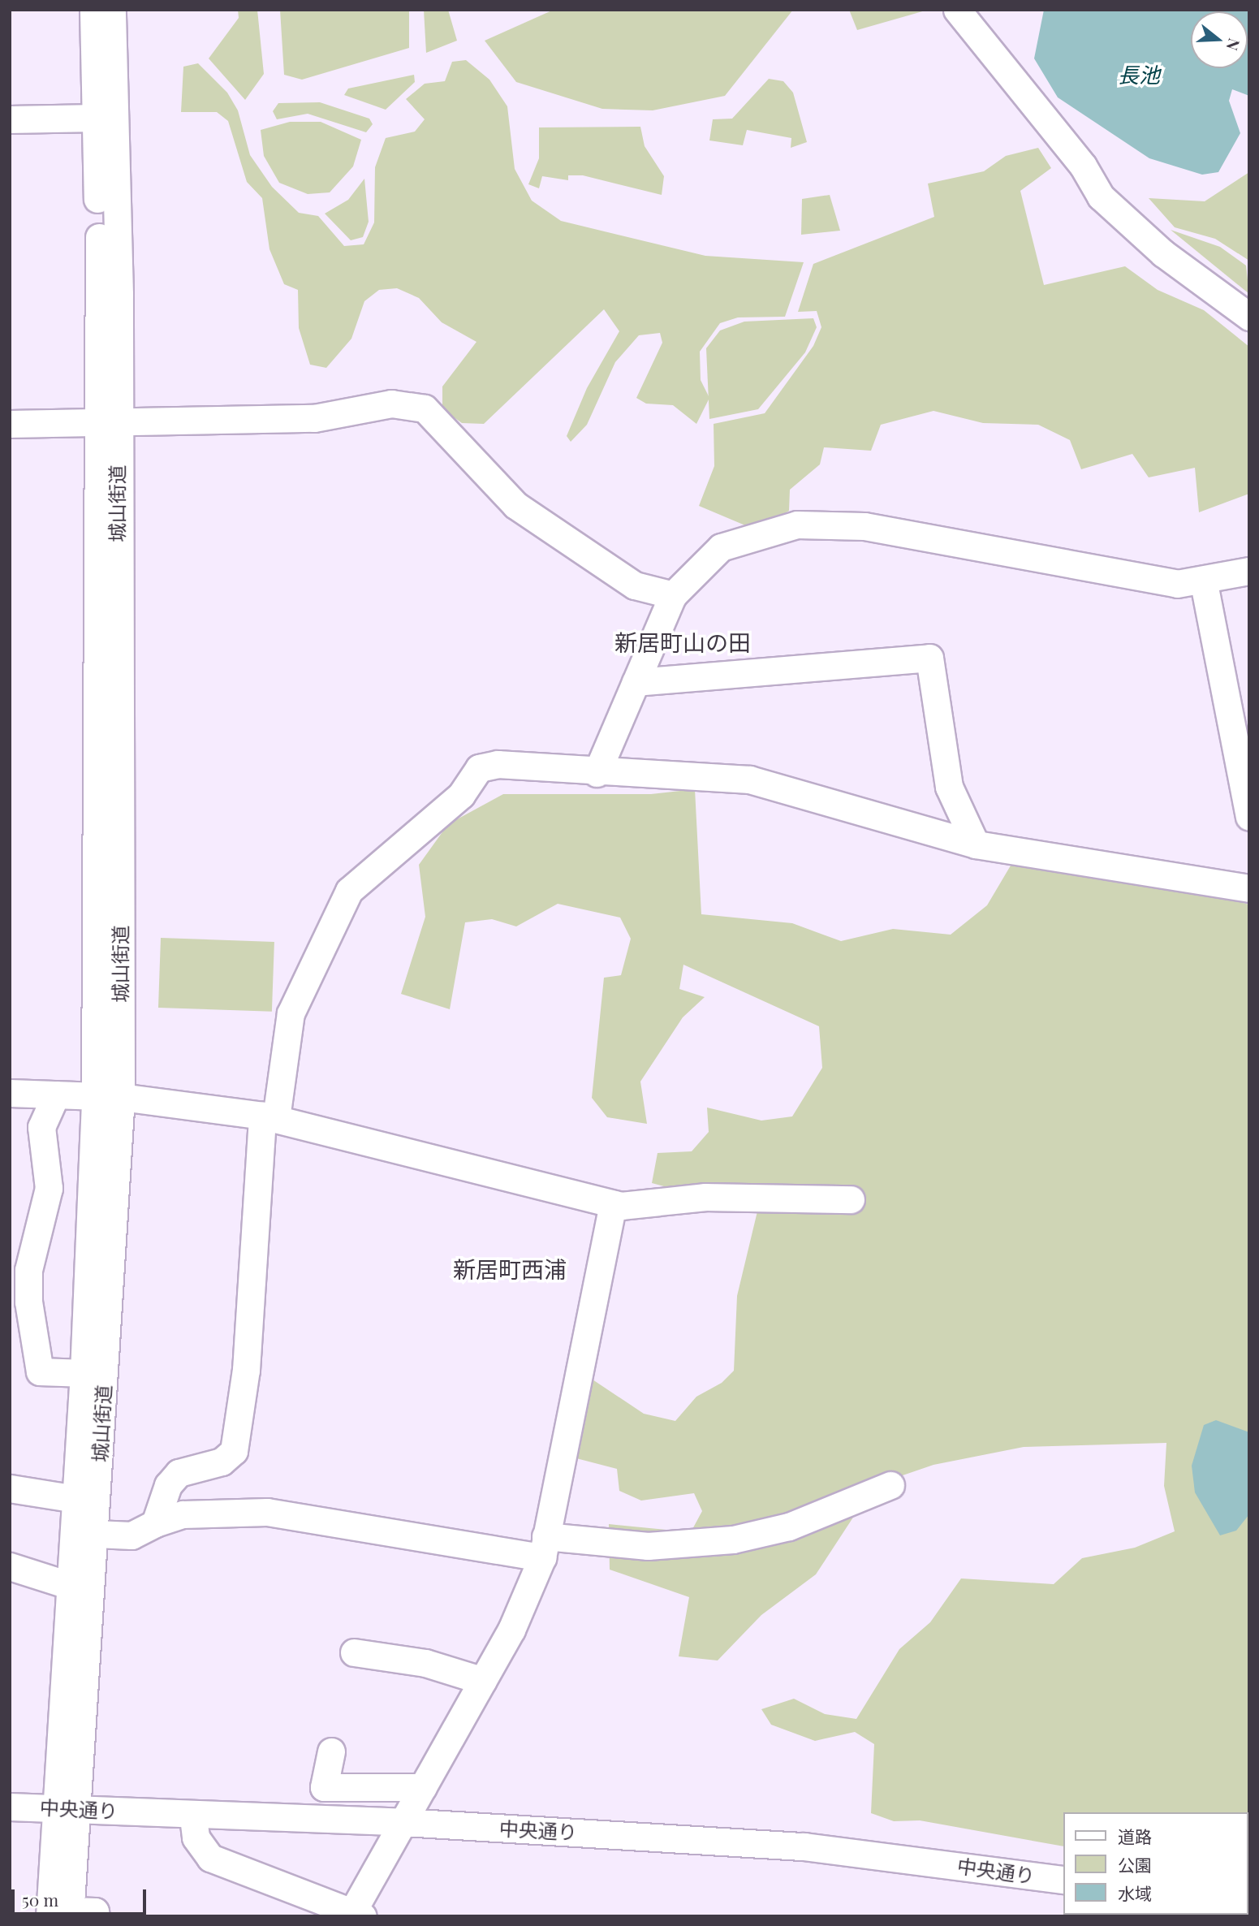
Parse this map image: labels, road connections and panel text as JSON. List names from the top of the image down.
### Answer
{
  "streets": {
    "street": ["城山街道", "中央通り"]
  },
  "crossings": [
    ["城山街道", "中央通り"]
  ],
  "districts": ["新居町山の田", "新居町西浦"],
  "water": ["長池"],
  "legend": ["道路", "公園", "水域"],
  "scale_bar": "50 m",
  "north": "right"
}
